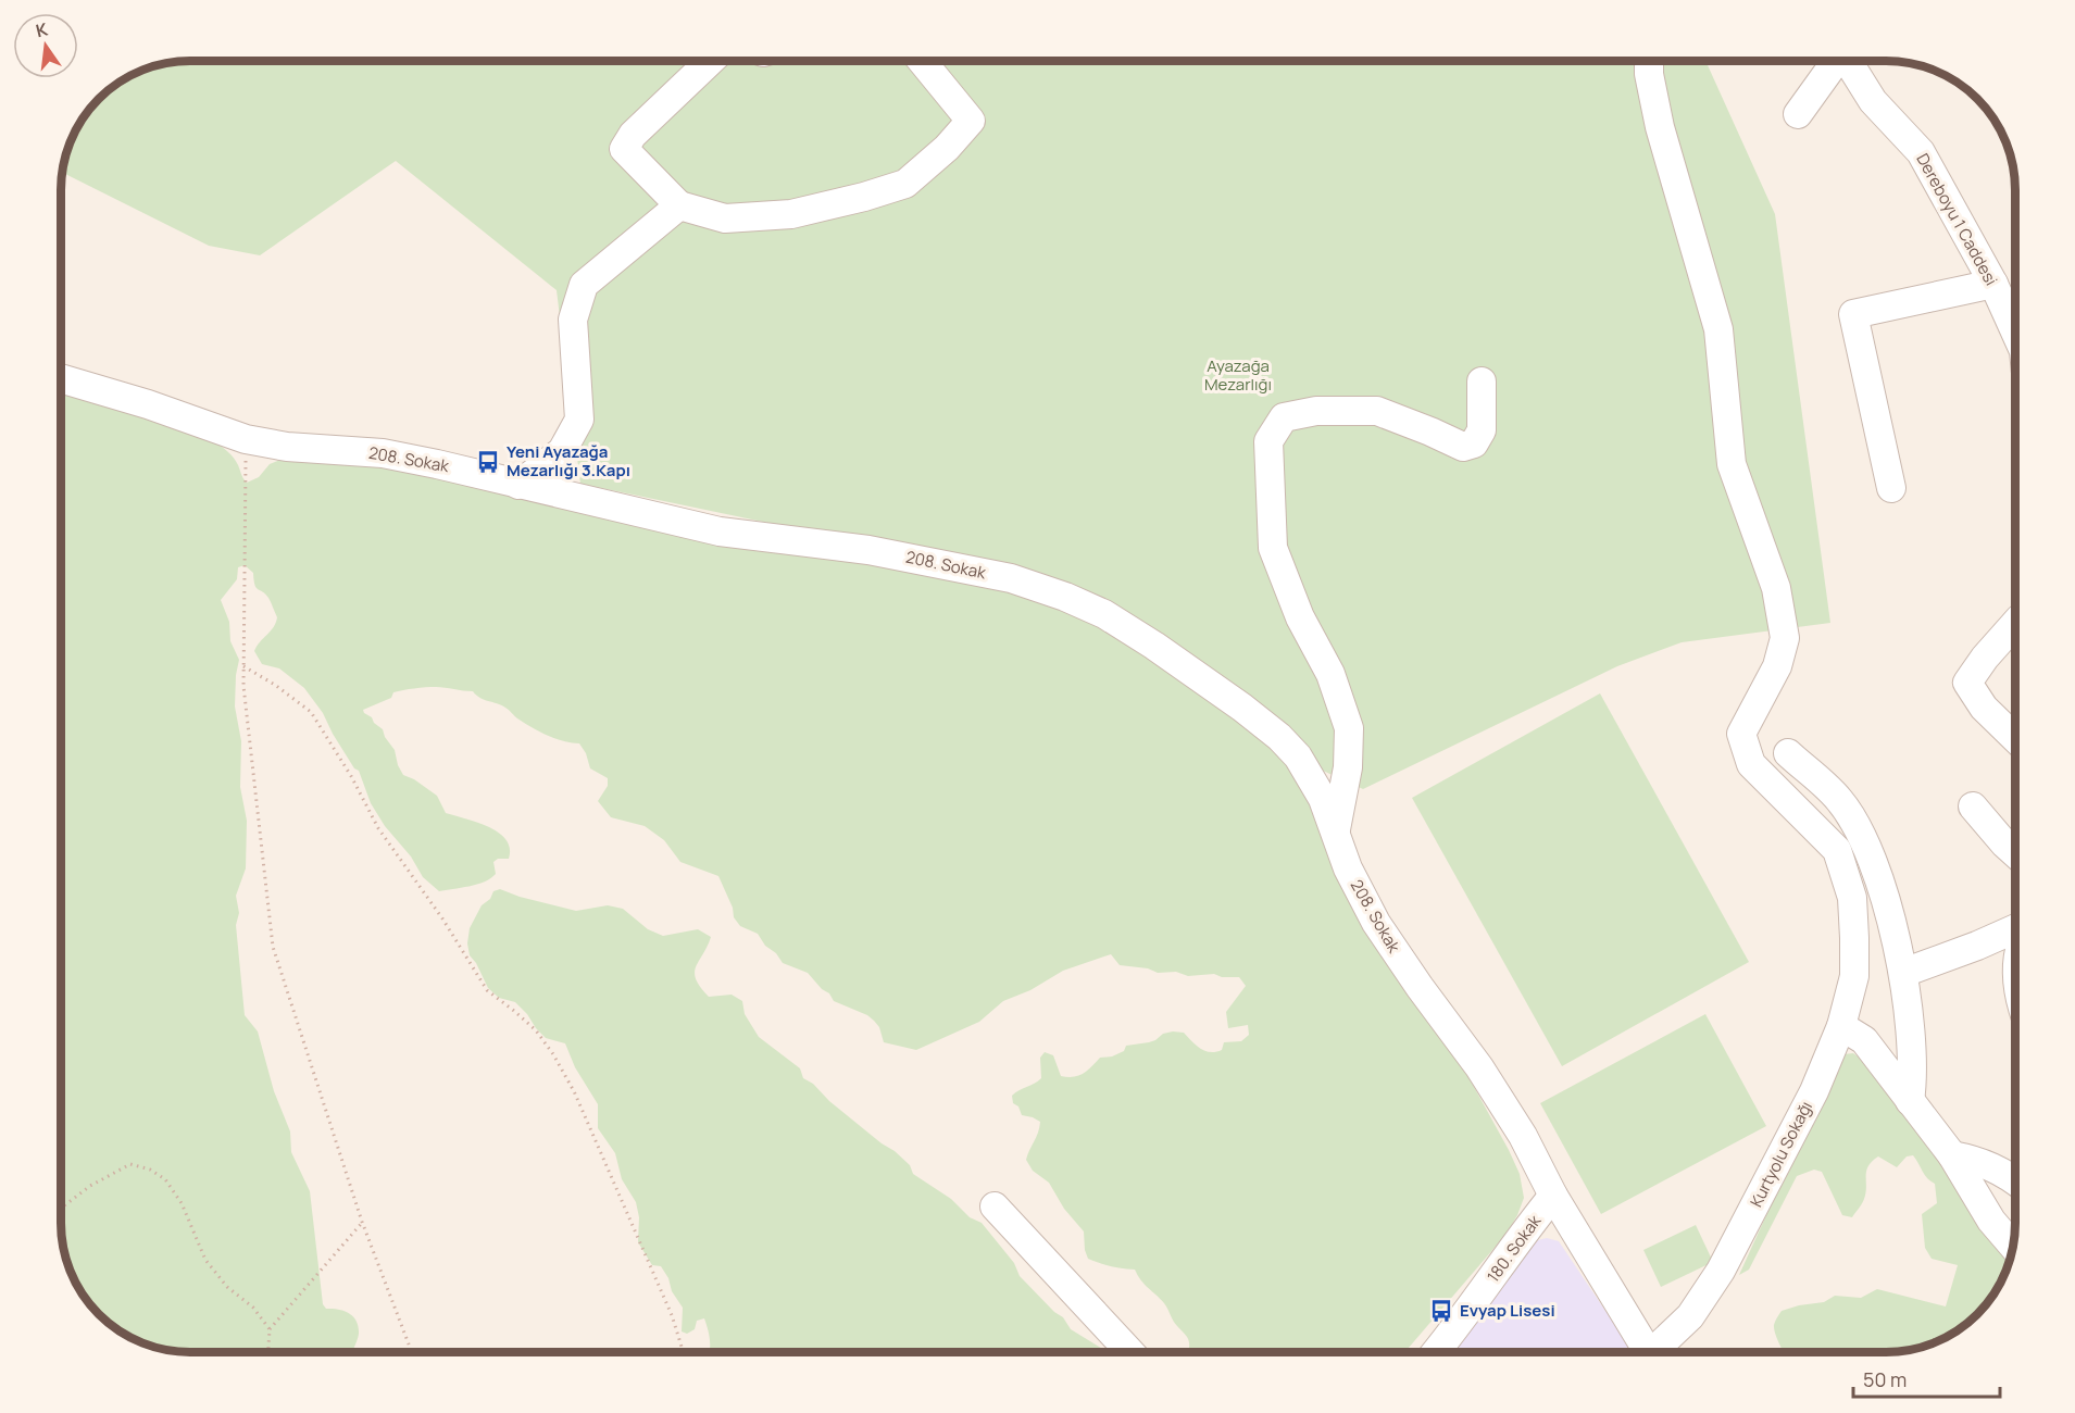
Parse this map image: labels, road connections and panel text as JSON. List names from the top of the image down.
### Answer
{
  "streets": {
    "street": [
      "Dereboyu 1 Caddesi",
      "208. Sokak",
      "Kurtyolu Sokağı",
      "180. Sokak"
    ]
  },
  "crossings": [
    ["208. Sokak", "180. Sokak"]
  ],
  "parks": ["Ayazağa Mezarlığı"],
  "places": {
    "bus stop": ["Yeni Ayazağa Mezarlığı 3.Kapı", "Evyap Lisesi"]
  },
  "scale_bar": "50 m",
  "north": "top"
}
